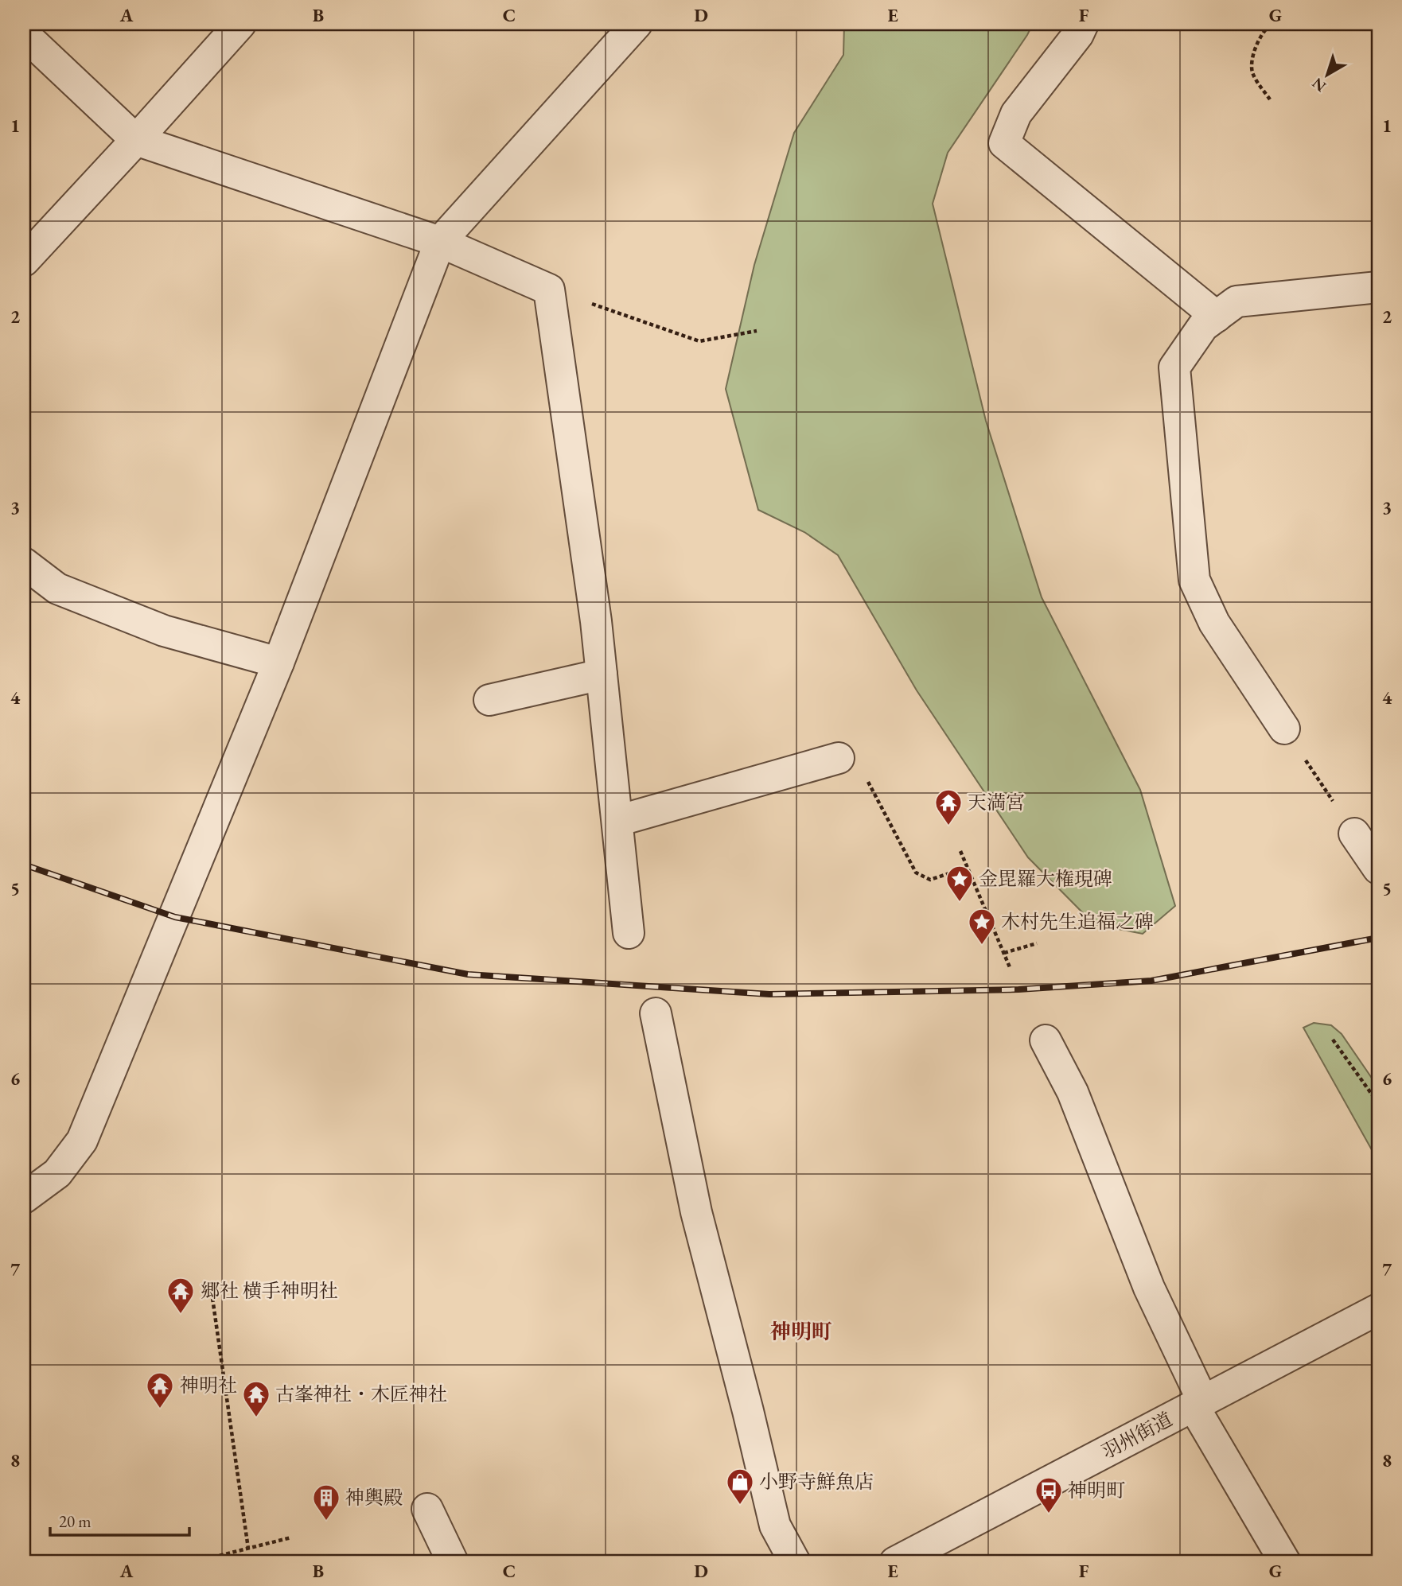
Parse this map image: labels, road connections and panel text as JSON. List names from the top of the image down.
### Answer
{
  "streets": {
    "street": ["羽州街道"]
  },
  "districts": ["神明町"],
  "places": {
    "temple": [
      "天満宮",
      "郷社 横手神明社",
      "神明社",
      "古峯神社・木匠神社"
    ],
    "place": ["金毘羅大権現碑", "木村先生追福之碑"],
    "shop": ["小野寺鮮魚店"],
    "bus stop": ["神明町"],
    "building": ["神輿殿"]
  },
  "scale_bar": "20 m",
  "north": "bottom left",
  "grid": {
    "columns": [
      "A",
      "B",
      "C",
      "D",
      "E",
      "F",
      "G"
    ],
    "rows": [
      "1",
      "2",
      "3",
      "4",
      "5",
      "6",
      "7",
      "8"
    ]
  }
}
